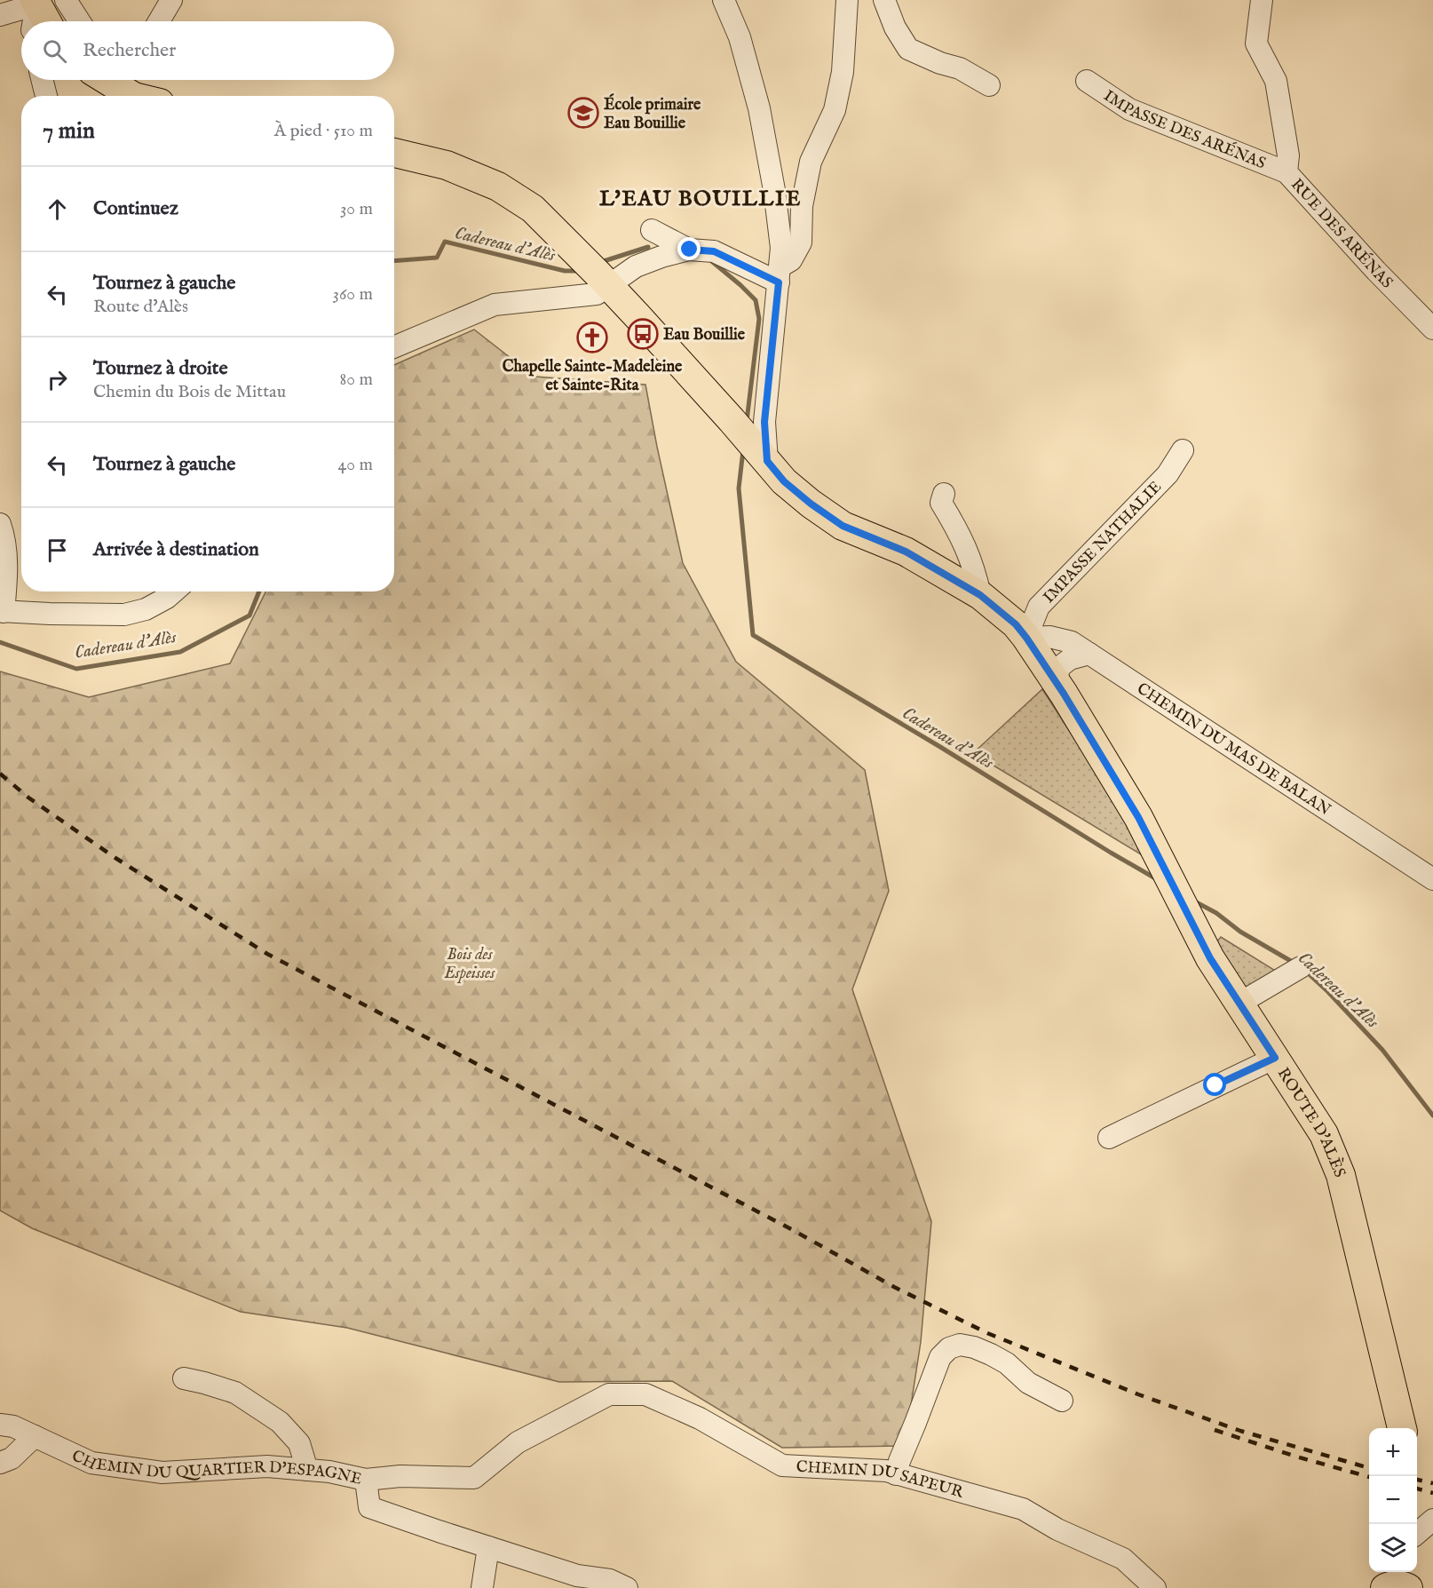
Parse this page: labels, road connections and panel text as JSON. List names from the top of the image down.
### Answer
{
  "streets": {
    "main road": ["ROUTE D'ALÈS"],
    "street": [
      "IMPASSE DES ARÉNAS",
      "RUE DES ARÉNAS",
      "IMPASSE NATHALIE",
      "CHEMIN DU MAS DE BALAN",
      "CHEMIN DU QUARTIER D'ESPAGNE",
      "CHEMIN DU SAPEUR"
    ]
  },
  "crossings": [
    ["IMPASSE DES ARÉNAS", "RUE DES ARÉNAS"],
    ["IMPASSE NATHALIE", "CHEMIN DU MAS DE BALAN"],
    ["IMPASSE NATHALIE", "ROUTE D'ALÈS"],
    ["CHEMIN DU MAS DE BALAN", "ROUTE D'ALÈS"],
    ["CHEMIN DU QUARTIER D'ESPAGNE", "CHEMIN DU SAPEUR"]
  ],
  "districts": ["L'EAU BOUILLIE"],
  "water": ["Cadereau d'Alès"],
  "parks": ["Bois des Espeisses"],
  "places": {
    "school or university": ["École primaire Eau Bouillie"],
    "bus stop": ["Eau Bouillie"],
    "church": ["Chapelle Sainte-Madeleine et Sainte-Rita"]
  },
  "page": {
    "search": "Rechercher",
    "heading": ["7 min", "À pied · 510 m"],
    "list": [
      ["Continuez", "30 m"],
      ["Tournez à gauche", "Route d'Alès", "360 m"],
      ["Tournez à droite", "Chemin du Bois de Mittau", "80 m"],
      ["Tournez à gauche", "40 m"],
      "Arrivée à destination"
    ],
    "map_buttons": ["+", "−"]
  }
}
